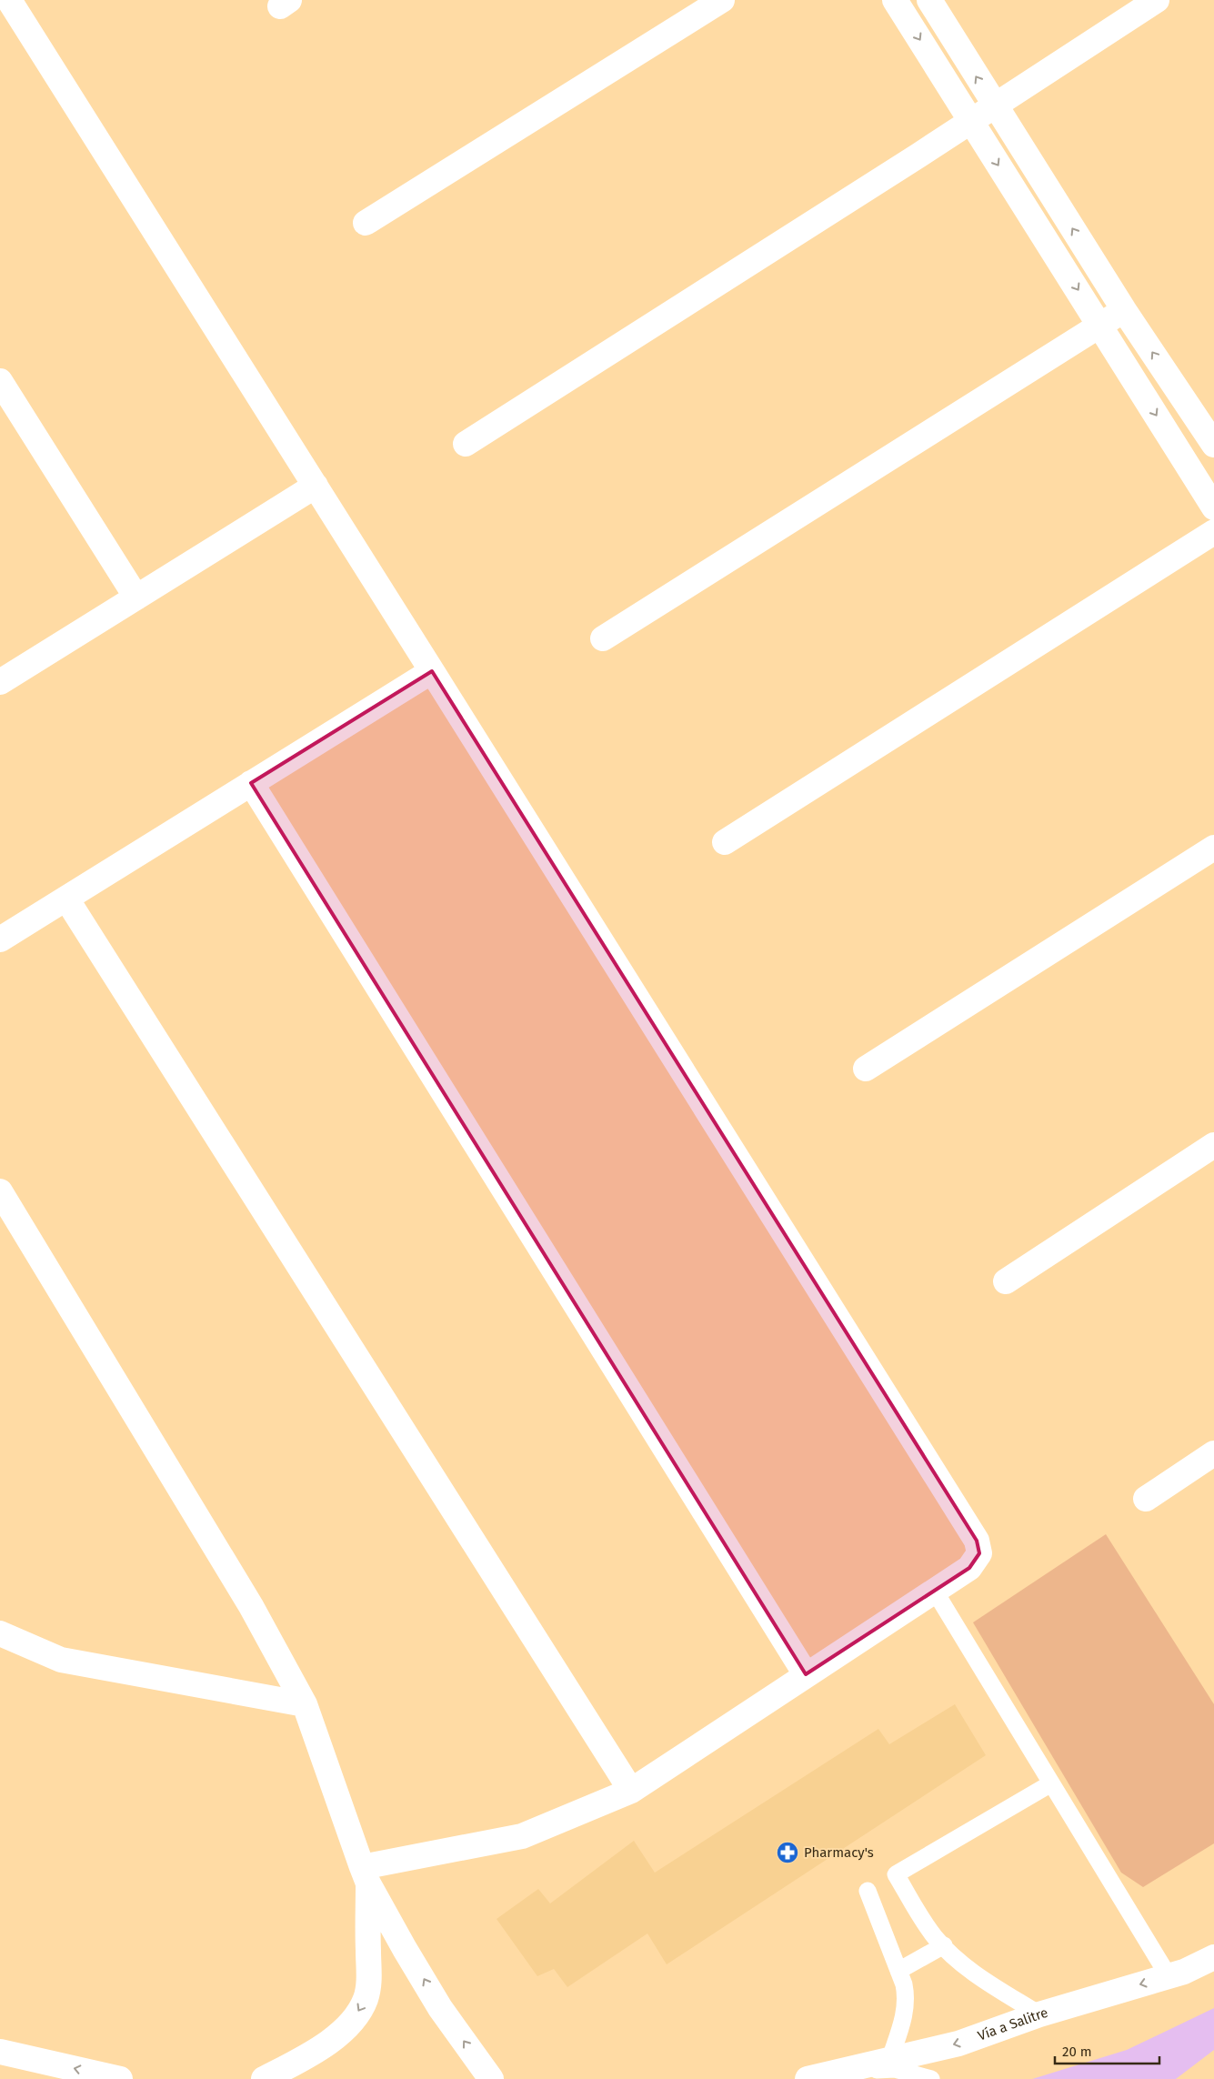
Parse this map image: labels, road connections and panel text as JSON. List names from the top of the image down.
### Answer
{
  "streets": {
    "street": ["Vía a Salitre"]
  },
  "one_way": ["Vía a Salitre"],
  "places": {
    "pharmacy": ["Pharmacy's"]
  },
  "scale_bar": "20 m"
}
